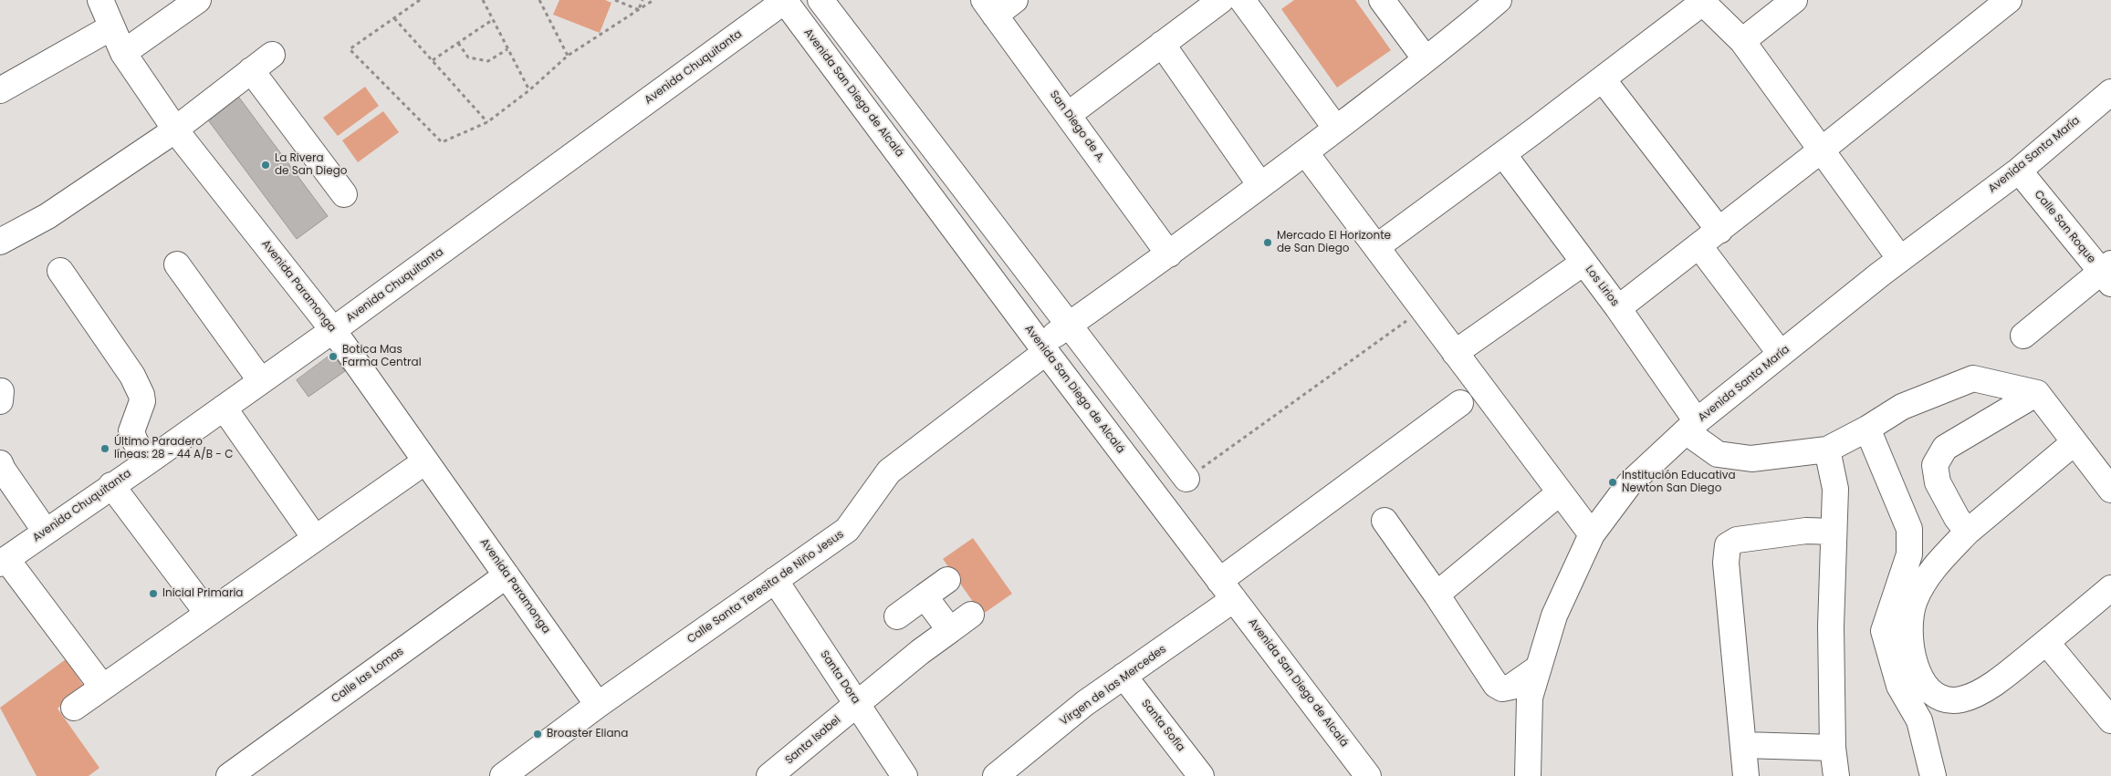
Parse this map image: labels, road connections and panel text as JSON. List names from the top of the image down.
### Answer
{
  "streets": {
    "street": [
      "Avenida Chuquitanta",
      "Avenida San Diego de Alcalá",
      "San Diego de A.",
      "Avenida Santa María",
      "Calle San Roque",
      "Avenida Paramonga",
      "Los Lirios",
      "Calle Santa Teresita de Niño Jesus",
      "Calle las Lomas",
      "Santa Dora",
      "Virgen de las Mercedes",
      "Santa Sofia",
      "Santa Isabel"
    ]
  },
  "crossings": [
    ["Avenida Chuquitanta", "Avenida San Diego de Alcalá"],
    ["Avenida Chuquitanta", "Avenida Paramonga"],
    ["Avenida San Diego de Alcalá", "Calle Santa Teresita de Niño Jesus"],
    ["Avenida San Diego de Alcalá", "Virgen de las Mercedes"],
    ["San Diego de A.", "Calle Santa Teresita de Niño Jesus"],
    ["Avenida Santa María", "Calle San Roque"],
    ["Avenida Santa María", "Los Lirios"],
    ["Avenida Paramonga", "Calle Santa Teresita de Niño Jesus"],
    ["Avenida Paramonga", "Calle las Lomas"],
    ["Calle Santa Teresita de Niño Jesus", "Santa Dora"],
    ["Santa Dora", "Santa Isabel"],
    ["Virgen de las Mercedes", "Santa Sofia"]
  ],
  "places": [
    "La Rivera de San Diego",
    "Mercado El Horizonte de San Diego",
    "Botica Mas Farma Central",
    "Último Paradero líneas: 28 - 44 A/B - C",
    "Institución Educativa Newton San Diego",
    "Inicial Primaria",
    "Broaster Eliana"
  ]
}
